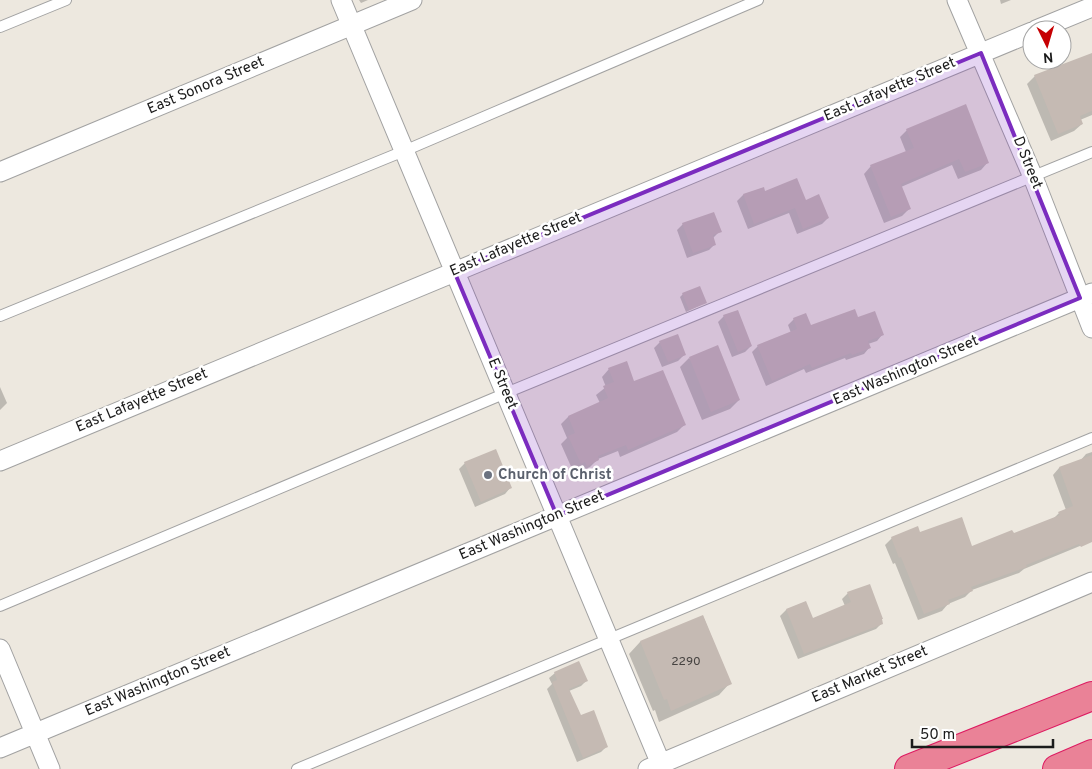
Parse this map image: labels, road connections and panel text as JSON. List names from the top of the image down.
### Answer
{
  "streets": {
    "street": [
      "East Sonora Street",
      "East Lafayette Street",
      "D Street",
      "East Washington Street",
      "E Street",
      "East Market Street"
    ]
  },
  "crossings": [
    ["East Sonora Street", "E Street"],
    ["East Lafayette Street", "D Street"],
    ["East Lafayette Street", "E Street"],
    ["D Street", "East Washington Street"],
    ["East Washington Street", "E Street"],
    ["E Street", "East Market Street"]
  ],
  "places": ["Church of Christ"],
  "house_numbers": ["2290"],
  "scale_bar": "50 m",
  "north": "bottom"
}
